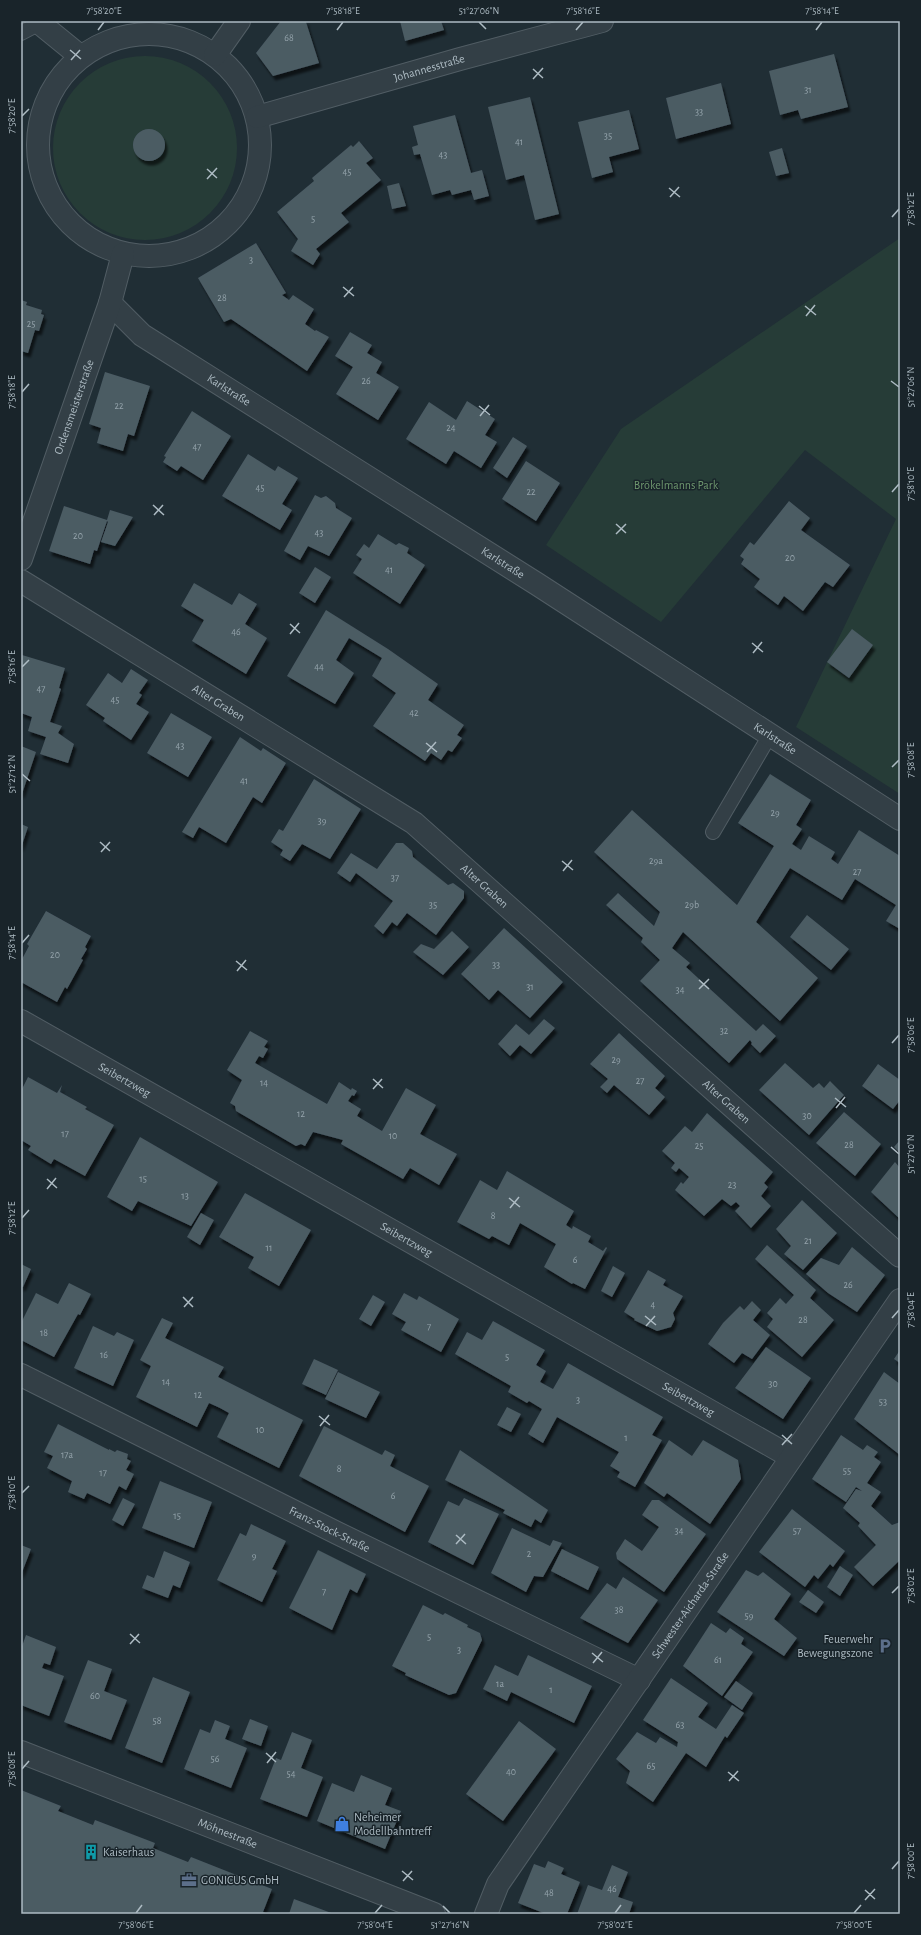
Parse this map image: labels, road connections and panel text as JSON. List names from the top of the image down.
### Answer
{
  "streets": {
    "street": [
      "Johannesstraße",
      "Karlstraße",
      "Ordensmeisterstraße",
      "Alter Graben",
      "Seibertzweg",
      "Franz-Stock-Straße",
      "Schwester-Aicharda-Straße",
      "Möhnestraße"
    ]
  },
  "crossings": [
    ["Karlstraße", "Ordensmeisterstraße"],
    ["Seibertzweg", "Schwester-Aicharda-Straße"],
    ["Franz-Stock-Straße", "Schwester-Aicharda-Straße"]
  ],
  "parks": ["Brökelmanns Park"],
  "places": {
    "parking": ["Feuerwehr Bewegungszone"],
    "shop": ["Neheimer Modellbahntreff"],
    "building": ["Kaiserhaus"],
    "office": ["GONICUS GmbH"]
  },
  "house_numbers": [
    "68",
    "31",
    "33",
    "35",
    "41",
    "43",
    "45",
    "5",
    "3",
    "28",
    "25",
    "26",
    "22",
    "24",
    "47",
    "45",
    "22",
    "43",
    "20",
    "20",
    "41",
    "46",
    "44",
    "47",
    "45",
    "42",
    "43",
    "41",
    "29",
    "39",
    "29a",
    "27",
    "37",
    "35",
    "29b",
    "20",
    "33",
    "31",
    "34",
    "32",
    "29",
    "27",
    "14",
    "12",
    "30",
    "17",
    "10",
    "28",
    "25",
    "15",
    "23",
    "13",
    "8",
    "21",
    "11",
    "6",
    "26",
    "4",
    "28",
    "7",
    "18",
    "16",
    "5",
    "14",
    "30",
    "12",
    "3",
    "53",
    "10",
    "1",
    "17a",
    "8",
    "55",
    "17",
    "6",
    "15",
    "34",
    "57",
    "2",
    "9",
    "7",
    "38",
    "59",
    "5",
    "3",
    "61",
    "1a",
    "1",
    "60",
    "58",
    "63",
    "56",
    "65",
    "40",
    "54",
    "46",
    "48"
  ],
  "coordinates": [
    "7°58'20\"E",
    "7°58'18\"E",
    "51°27'06\"N",
    "7°58'16\"E",
    "7°58'14\"E",
    "7°58'12\"E",
    "7°58'10\"E",
    "7°58'08\"E",
    "51°27'12\"N",
    "7°58'06\"E",
    "51°27'10\"N",
    "7°58'04\"E",
    "7°58'02\"E",
    "7°58'00\"E",
    "51°27'16\"N"
  ]
}
